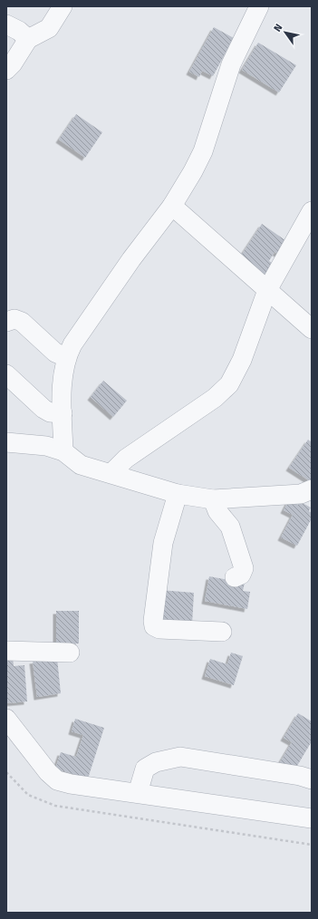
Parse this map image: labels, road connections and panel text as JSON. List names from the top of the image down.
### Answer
{
  "north": "top left"
}
